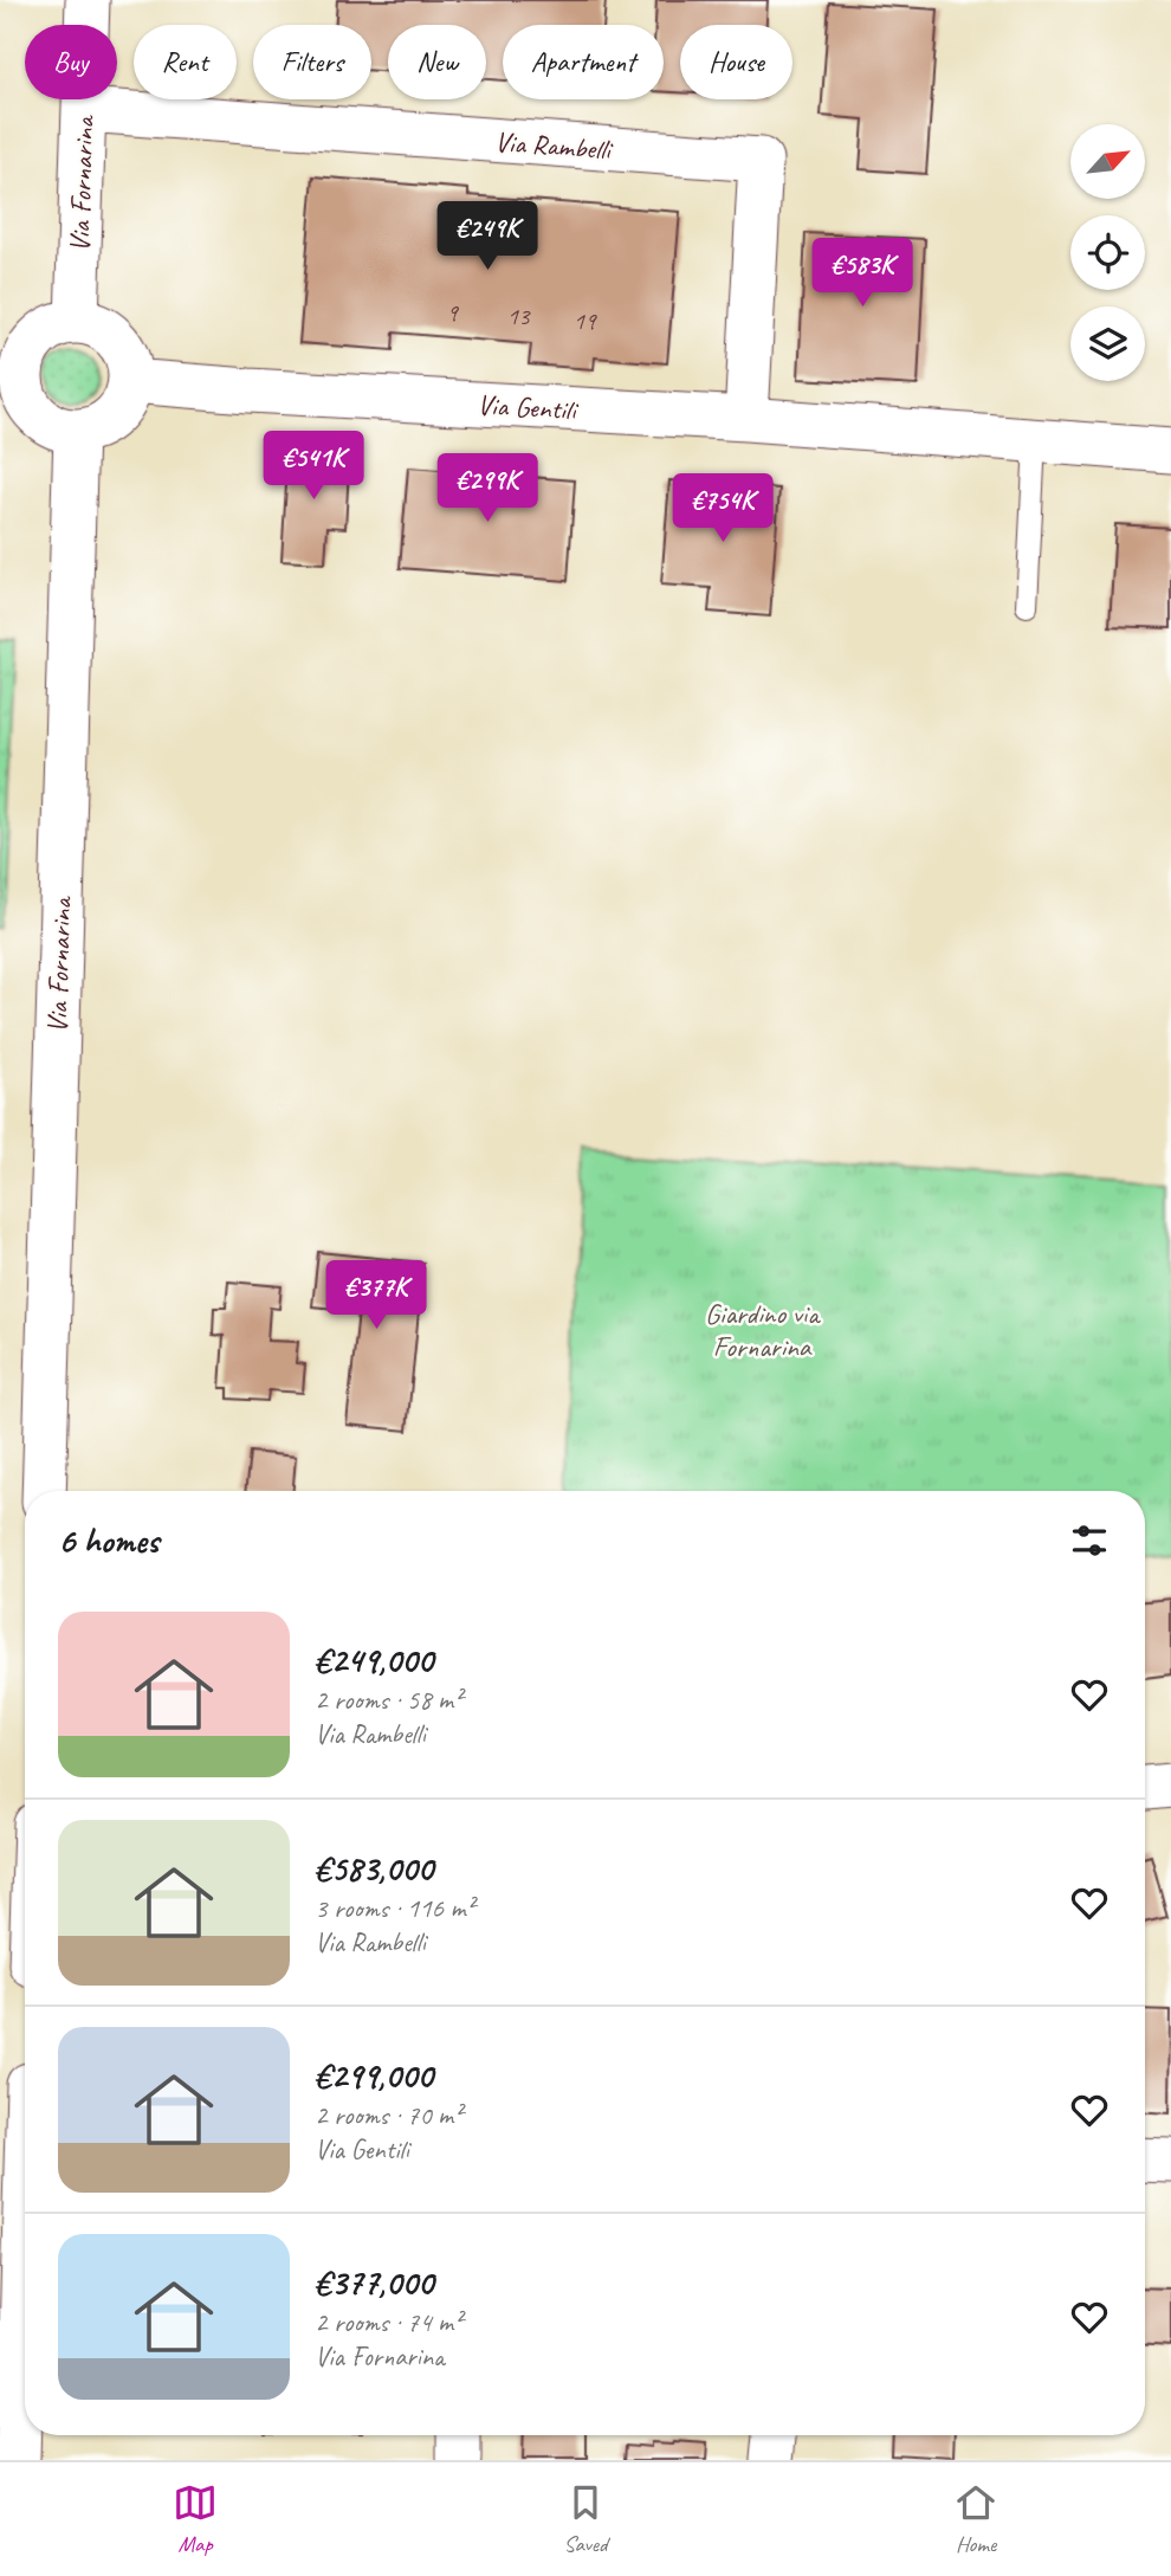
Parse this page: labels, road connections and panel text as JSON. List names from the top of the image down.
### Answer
{
  "streets": {
    "street": ["Via Rambelli", "Via Fornarina", "Via Gentili"]
  },
  "crossings": [
    ["Via Rambelli", "Via Fornarina"],
    ["Via Rambelli", "Via Gentili"],
    ["Via Fornarina", "Via Gentili"]
  ],
  "parks": ["Giardino via Fornarina"],
  "house_numbers": ["9", "13", "19"],
  "north": "top right",
  "page": {
    "chip": [
      "Buy",
      "Rent",
      "Filters",
      "New",
      "Apartment",
      "House"
    ],
    "price": [
      "€249K",
      "€583K",
      "€541K",
      "€299K",
      "€754K",
      "€377K"
    ],
    "heading": "6 homes",
    "list": [
      {
        "name": "€249,000",
        "note": "2 rooms · 58 m² · Via Rambelli"
      },
      {
        "name": "€583,000",
        "note": "3 rooms · 116 m² · Via Rambelli"
      },
      {
        "name": "€299,000",
        "note": "2 rooms · 70 m² · Via Gentili"
      },
      {
        "name": "€377,000",
        "note": "2 rooms · 74 m² · Via Fornarina"
      }
    ],
    "tabs": ["Map", "Saved", "Home"]
  }
}
